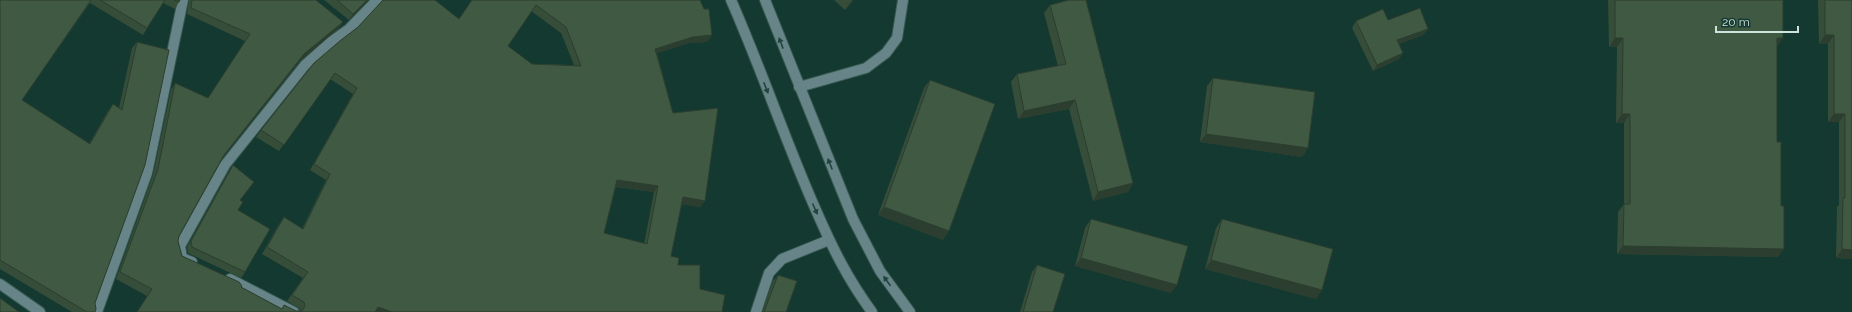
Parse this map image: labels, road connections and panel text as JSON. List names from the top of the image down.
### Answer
{
  "scale_bar": "20 m"
}
